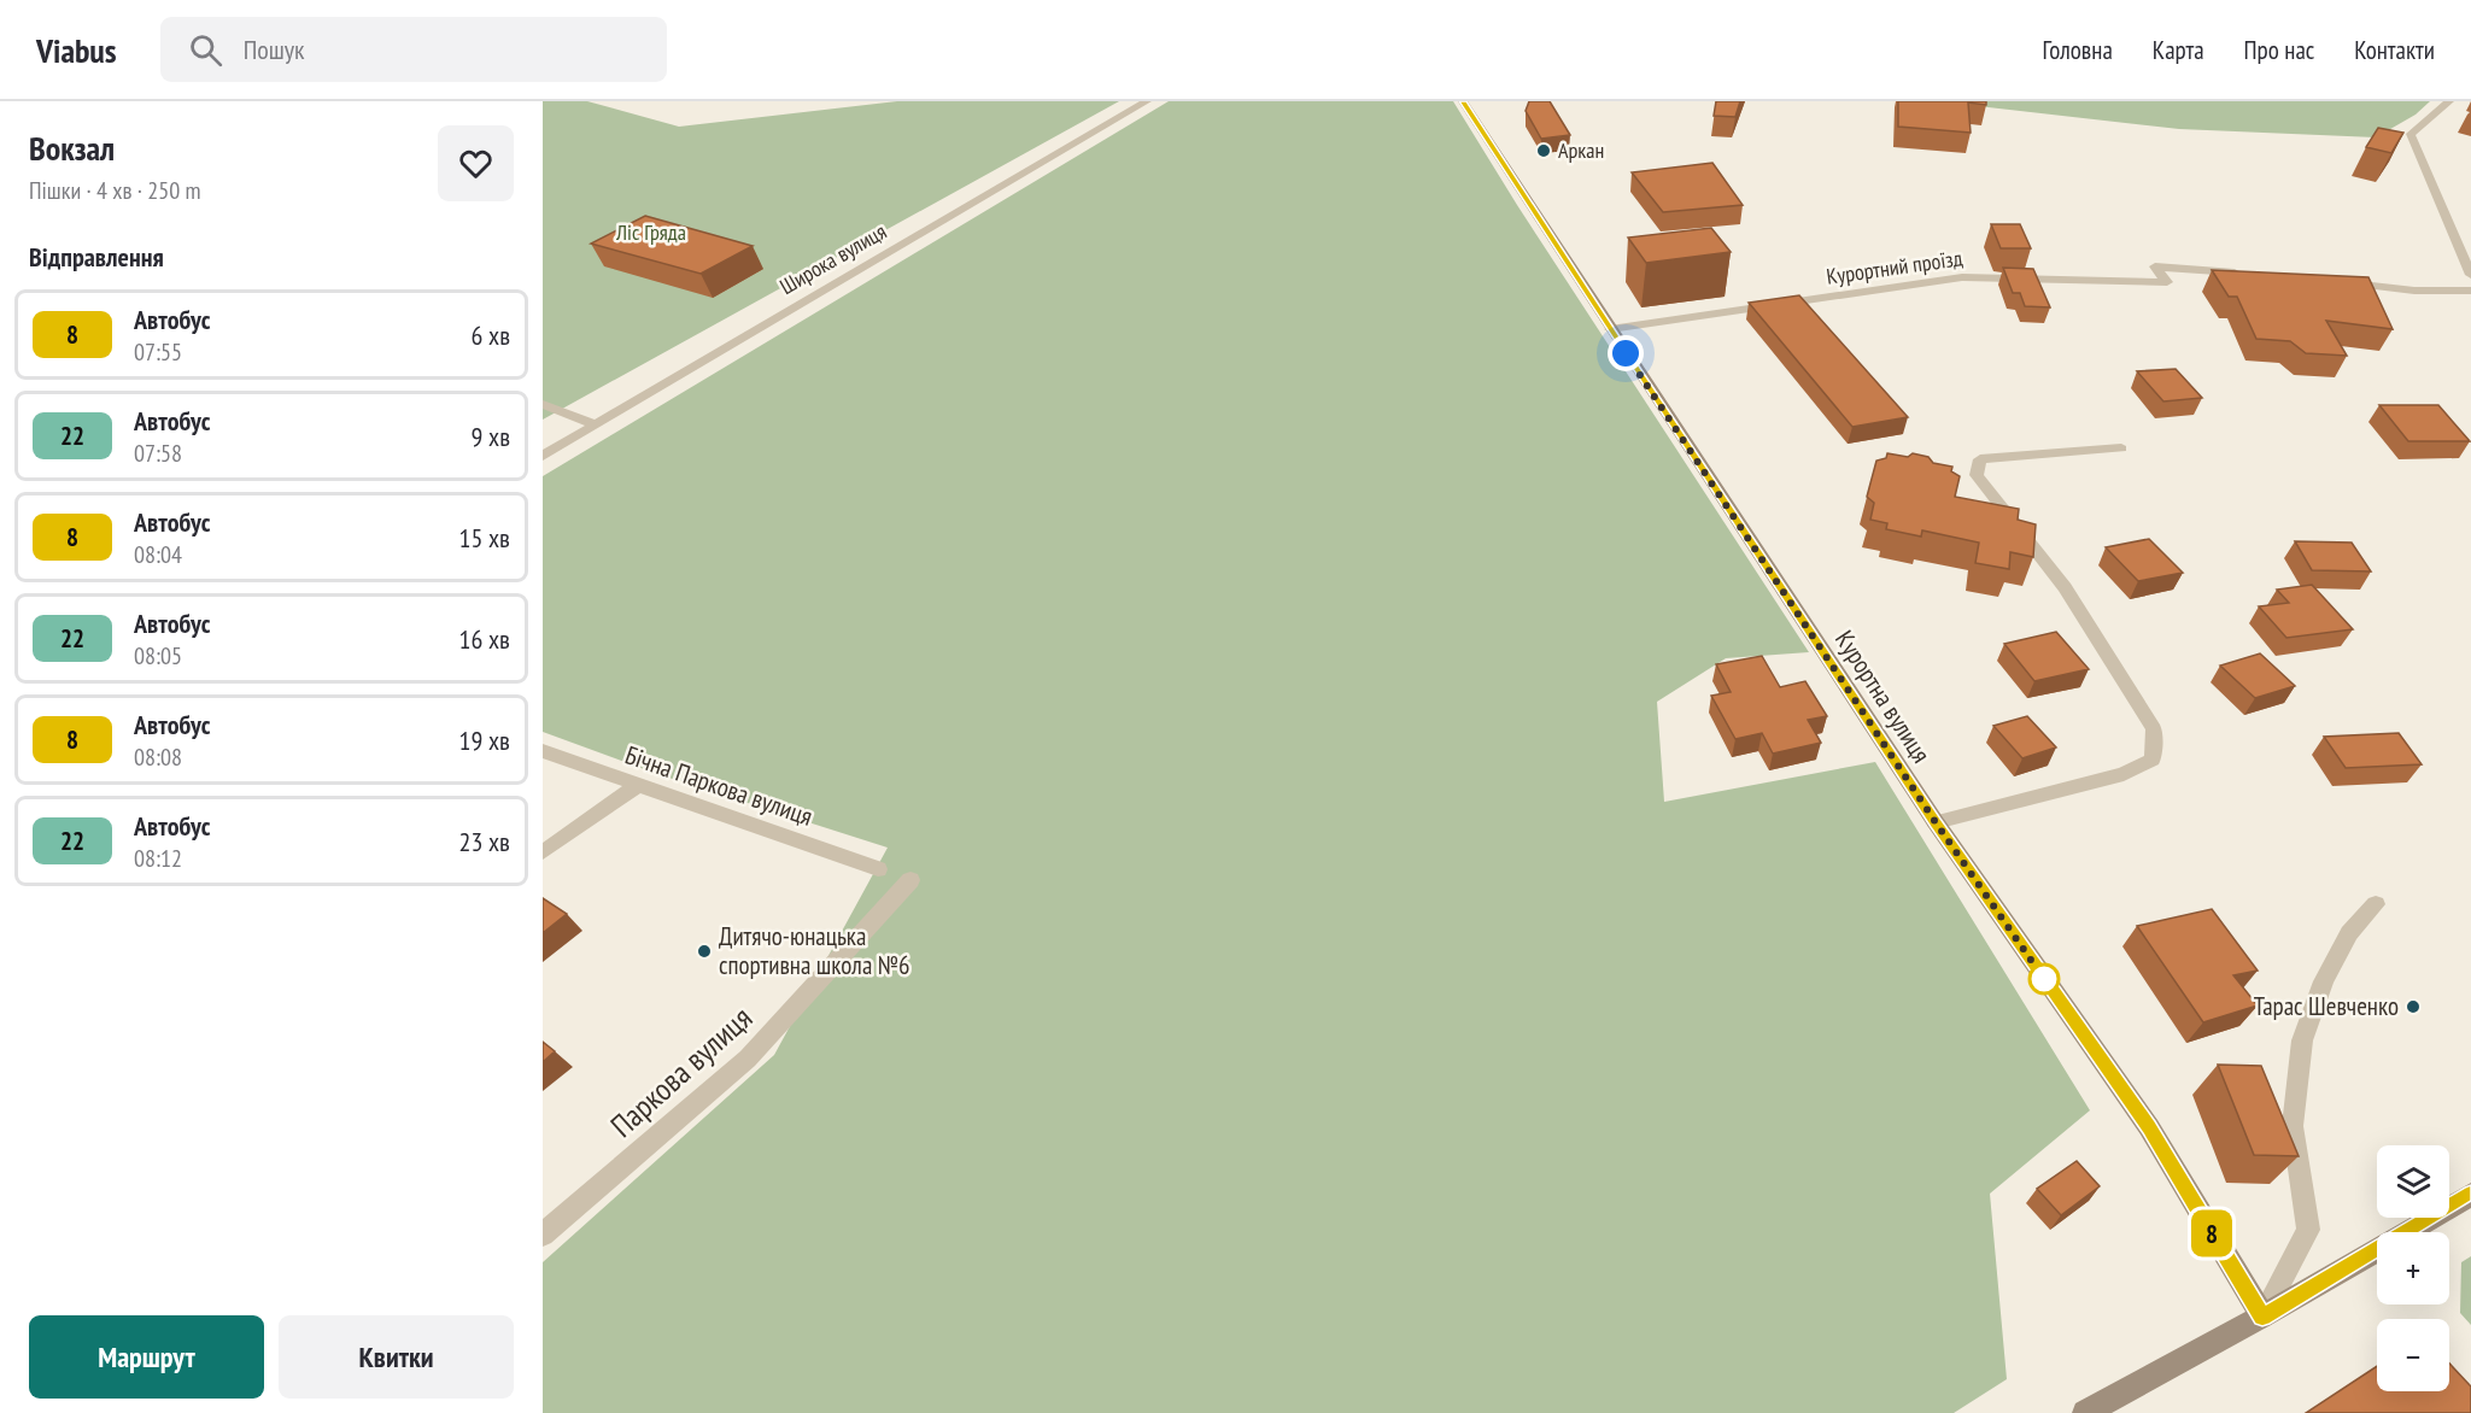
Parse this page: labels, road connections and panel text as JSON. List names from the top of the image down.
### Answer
{
  "streets": {
    "main road": ["Курортна вулиця"],
    "street": [
      "Широка вулиця",
      "Курортний проїзд",
      "Бічна Паркова вулиця",
      "Паркова вулиця"
    ]
  },
  "crossings": [
    ["Курортний проїзд", "Курортна вулиця"]
  ],
  "parks": ["Ліс Гряда"],
  "places": ["Аркан", "Дитячо-юнацька спортивна школа №6", "Тарас Шевченко"],
  "lines": ["bus line 8"],
  "page": {
    "header": "Viabus",
    "search": "Пошук",
    "nav": [
      "Головна",
      "Карта",
      "Про нас",
      "Контакти"
    ],
    "heading": [
      ["Вокзал", "Пішки · 4 хв · 250 m"],
      "Відправлення"
    ],
    "on_map": "8",
    "list": [
      {
        "mark": "8",
        "name": "Автобус",
        "note": "07:55",
        "value": "6 хв"
      },
      {
        "mark": "22",
        "name": "Автобус",
        "note": "07:58",
        "value": "9 хв"
      },
      {
        "mark": "8",
        "name": "Автобус",
        "note": "08:04",
        "value": "15 хв"
      },
      {
        "mark": "22",
        "name": "Автобус",
        "note": "08:05",
        "value": "16 хв"
      },
      {
        "mark": "8",
        "name": "Автобус",
        "note": "08:08",
        "value": "19 хв"
      },
      {
        "mark": "22",
        "name": "Автобус",
        "note": "08:12",
        "value": "23 хв"
      }
    ],
    "map_buttons": ["+", "−"],
    "buttons": ["Маршрут", "Квитки"]
  }
}
